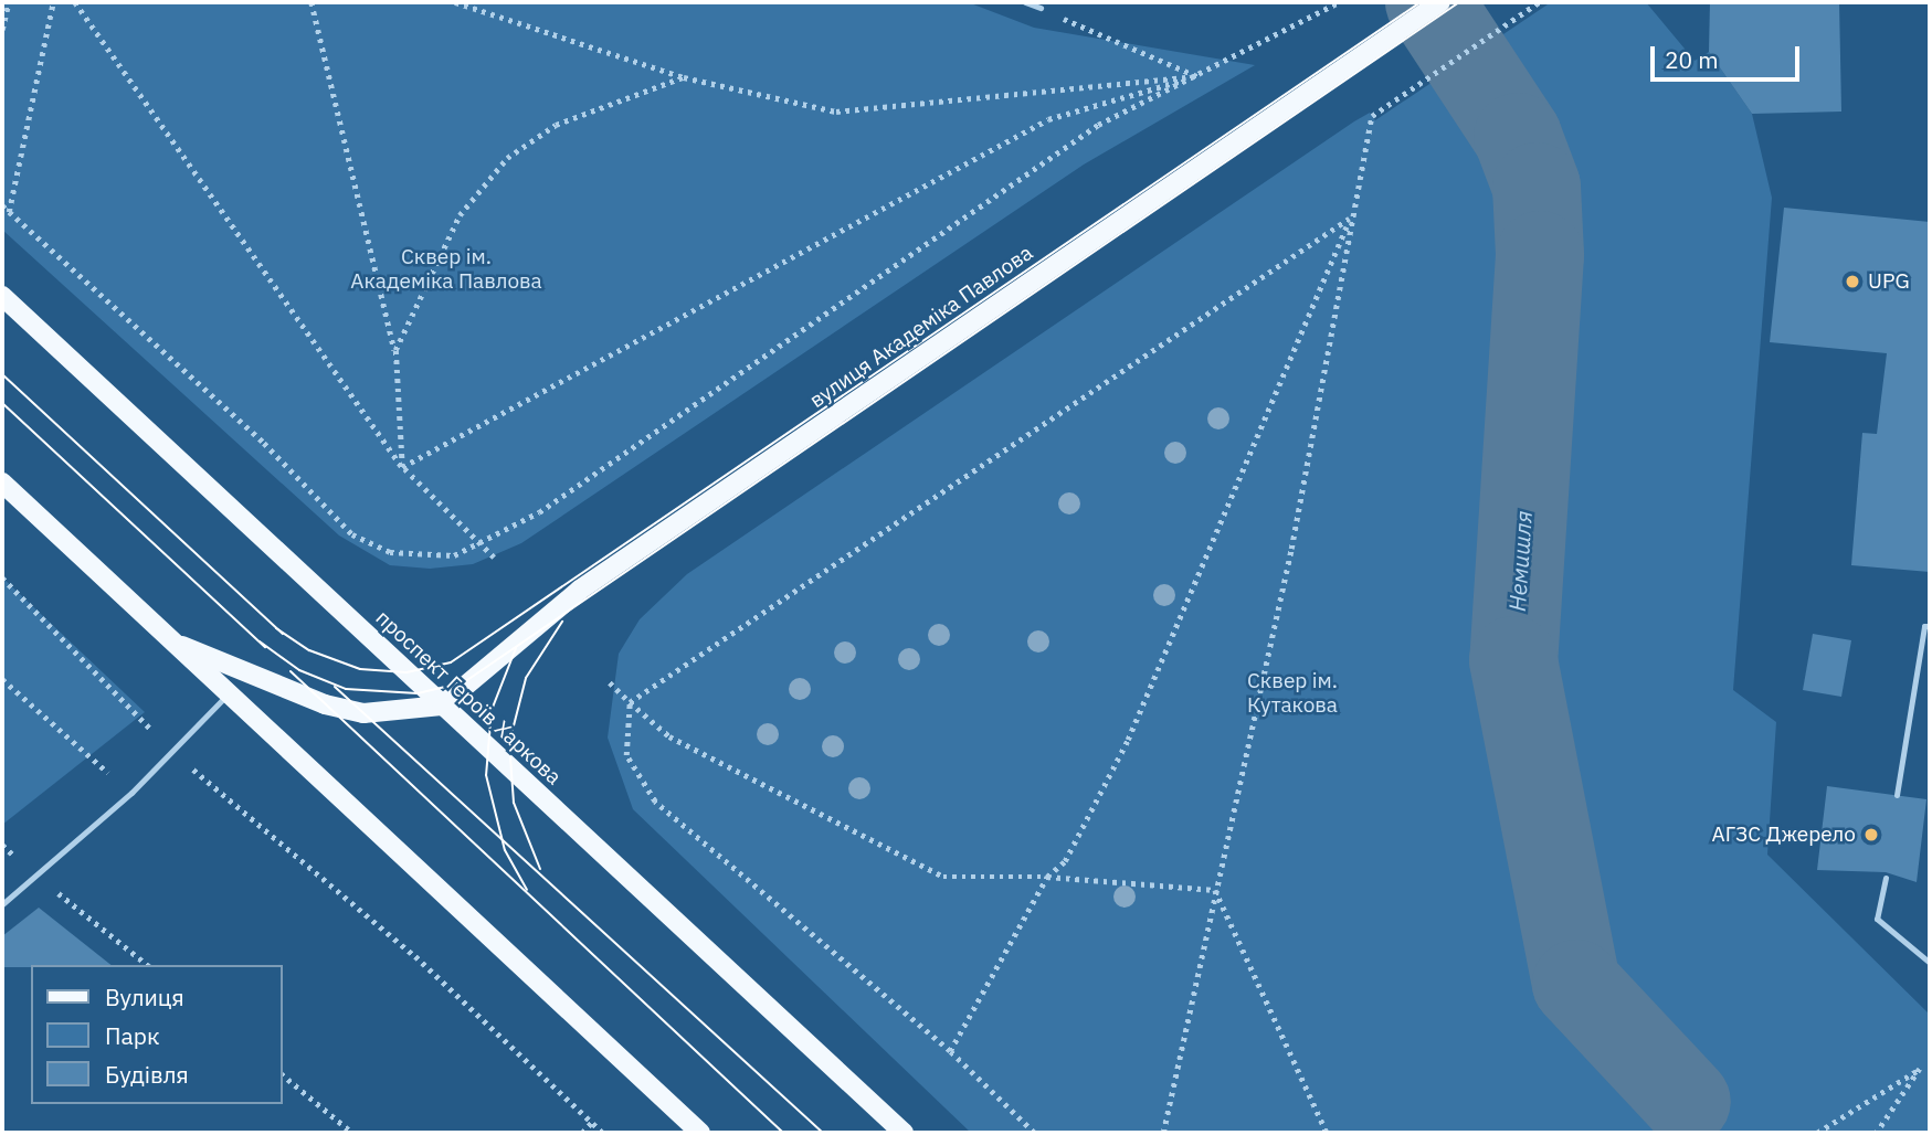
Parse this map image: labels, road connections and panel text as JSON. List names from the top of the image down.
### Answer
{
  "streets": {
    "main road": ["вулиця Академіка Павлова", "проспект Героїв Харкова"]
  },
  "crossings": [
    ["вулиця Академіка Павлова", "проспект Героїв Харкова"]
  ],
  "water": ["Немишля"],
  "parks": ["Сквер ім. Академіка Павлова", "Сквер ім. Кутакова"],
  "places": ["UPG", "АГЗС Джерело"],
  "legend": ["Вулиця", "Парк", "Будівля"],
  "scale_bar": "20 m"
}
